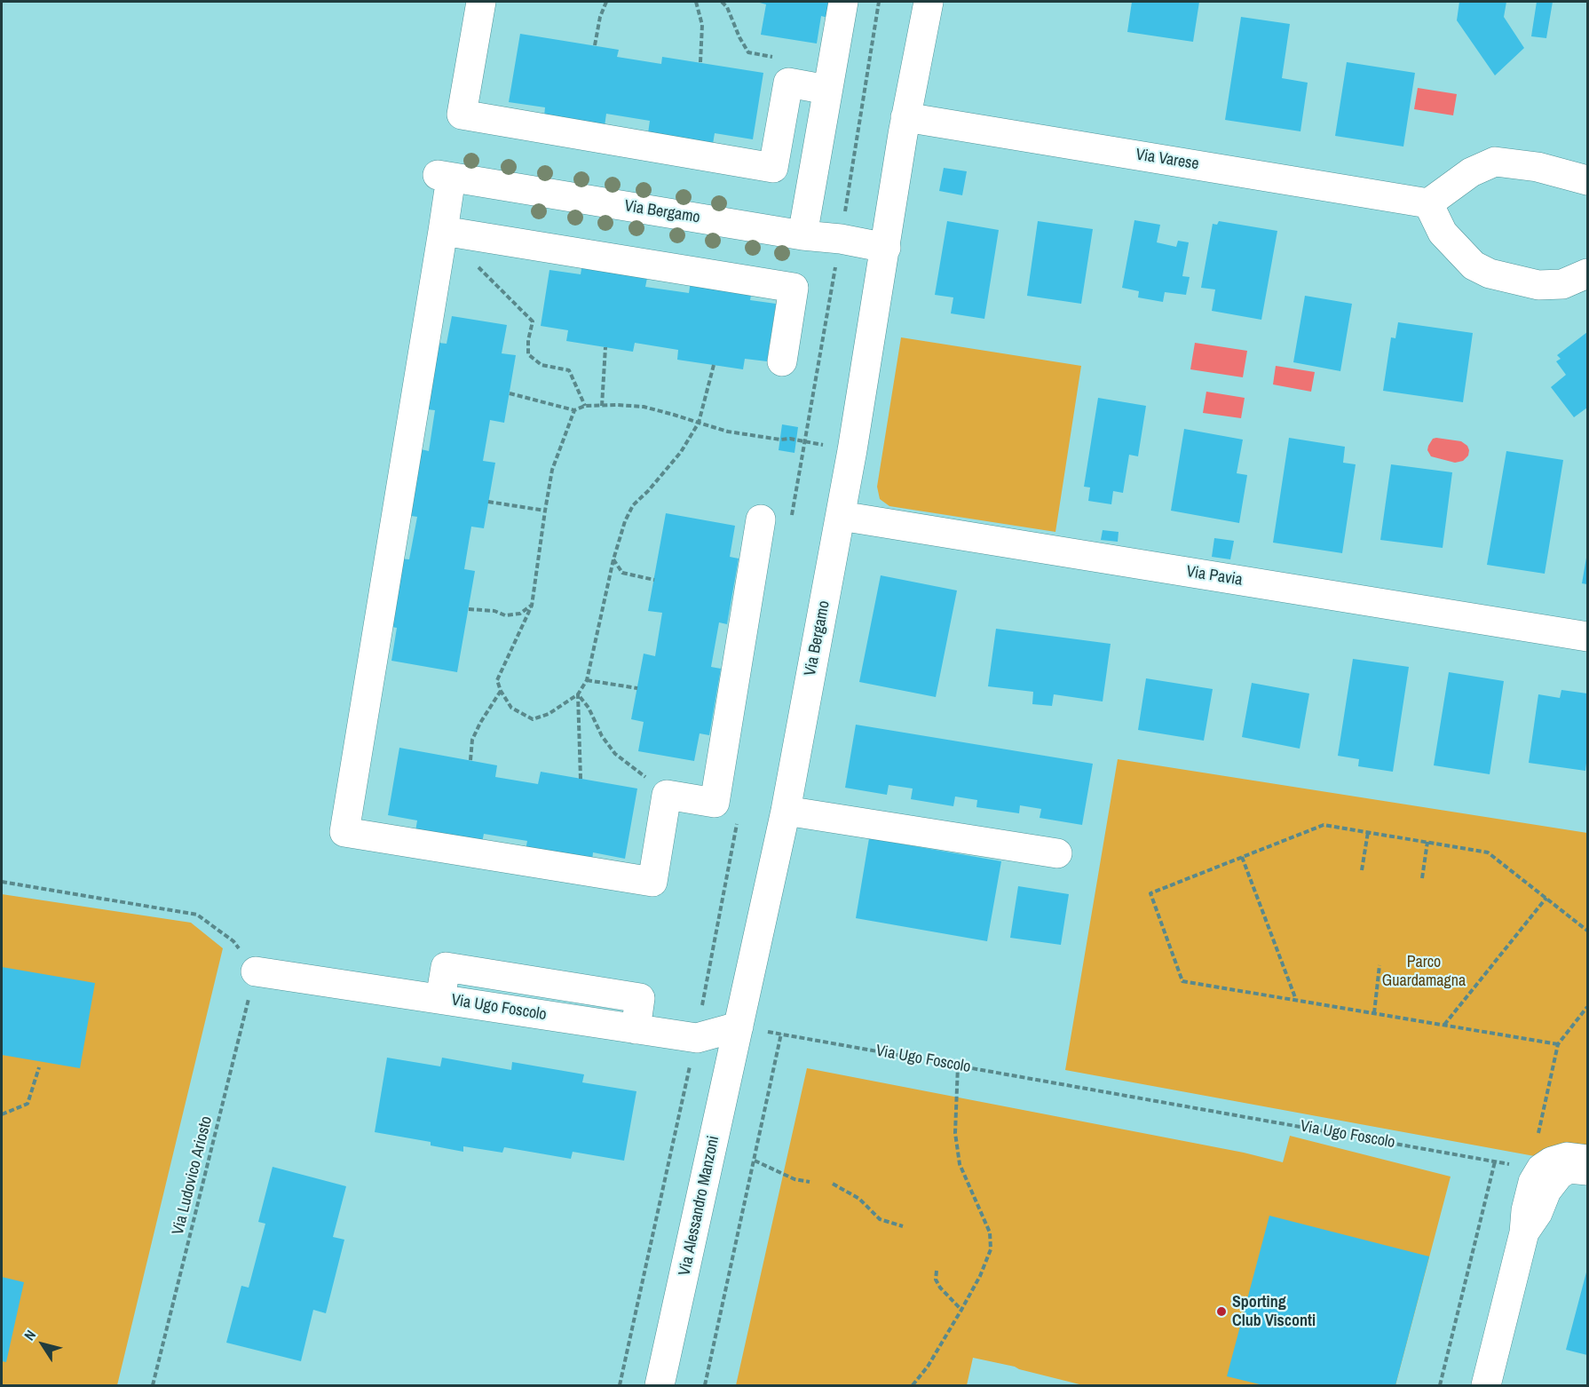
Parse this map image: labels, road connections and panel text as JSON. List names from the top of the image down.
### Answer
{
  "streets": {
    "street": [
      "Via Varese",
      "Via Bergamo",
      "Via Pavia",
      "Via Ugo Foscolo",
      "Via Alessandro Manzoni"
    ],
    "path": ["Via Ludovico Ariosto"]
  },
  "crossings": [
    ["Via Varese", "Via Bergamo"],
    ["Via Bergamo", "Via Pavia"],
    ["Via Bergamo", "Via Ugo Foscolo"],
    ["Via Bergamo", "Via Alessandro Manzoni"],
    ["Via Ugo Foscolo", "Via Ludovico Ariosto"],
    ["Via Ugo Foscolo", "Via Alessandro Manzoni"]
  ],
  "parks": ["Parco Guardamagna"],
  "places": ["Sporting Club Visconti"],
  "north": "top left"
}
